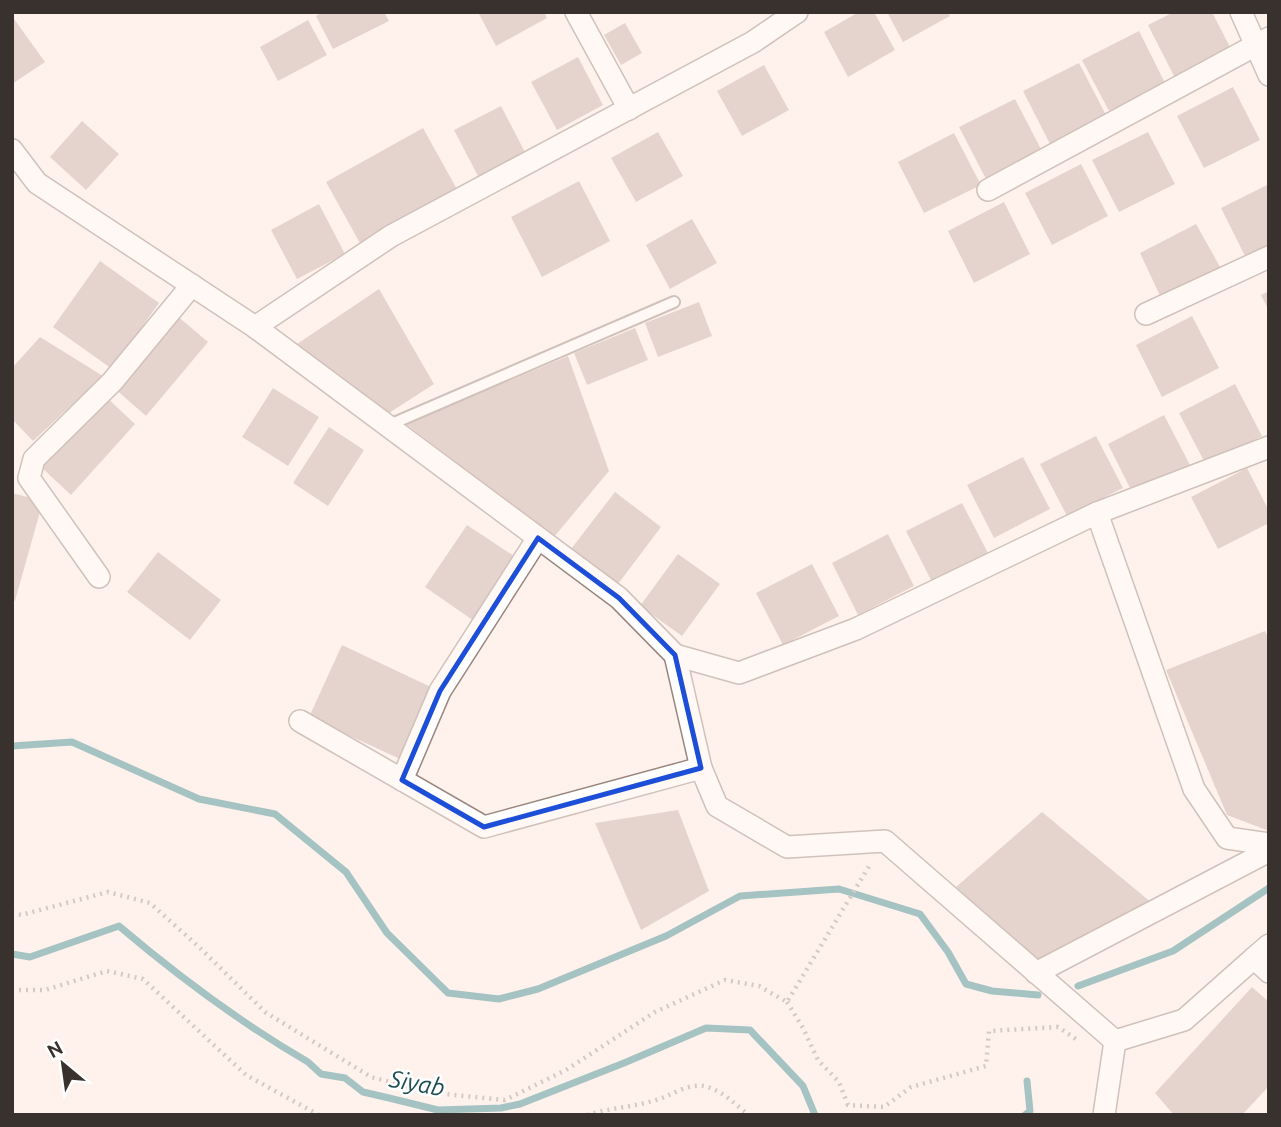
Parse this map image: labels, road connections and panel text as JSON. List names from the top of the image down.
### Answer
{
  "water": ["Siyab"],
  "north": "top left"
}
